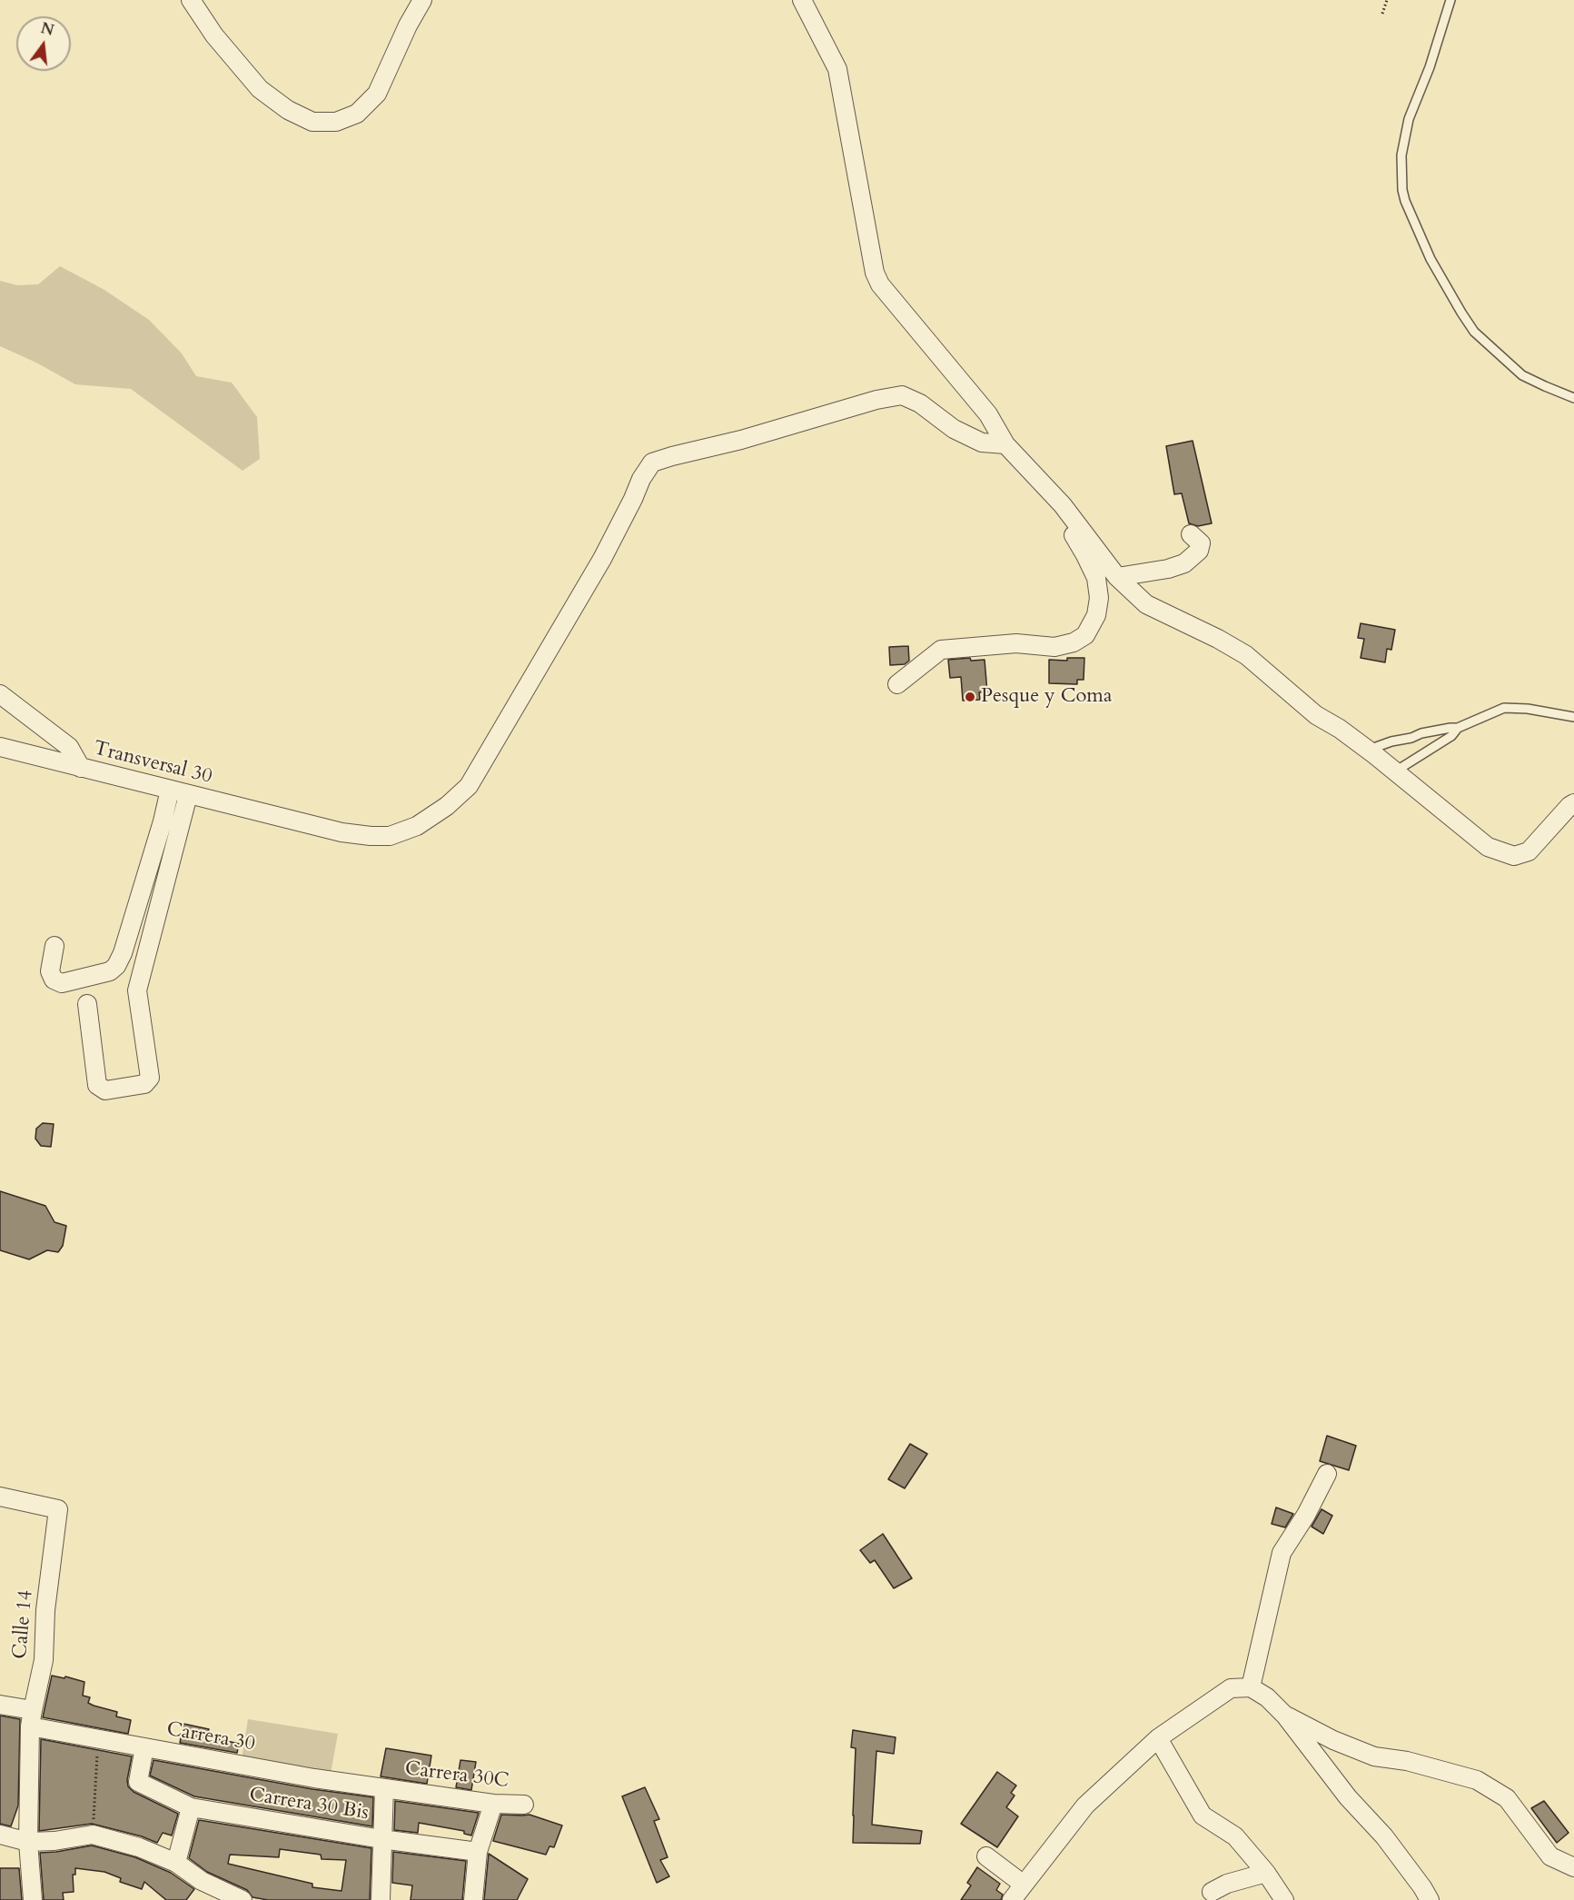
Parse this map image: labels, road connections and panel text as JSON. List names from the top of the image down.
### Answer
{
  "streets": {
    "street": [
      "Transversal 30",
      "Calle 14",
      "Carrera 30",
      "Carrera 30C",
      "Carrera 30 Bis"
    ]
  },
  "crossings": [
    ["Calle 14", "Carrera 30"],
    ["Carrera 30", "Carrera 30C"],
    ["Carrera 30", "Carrera 30 Bis"]
  ],
  "places": ["Pesque y Coma"],
  "north": "top"
}
